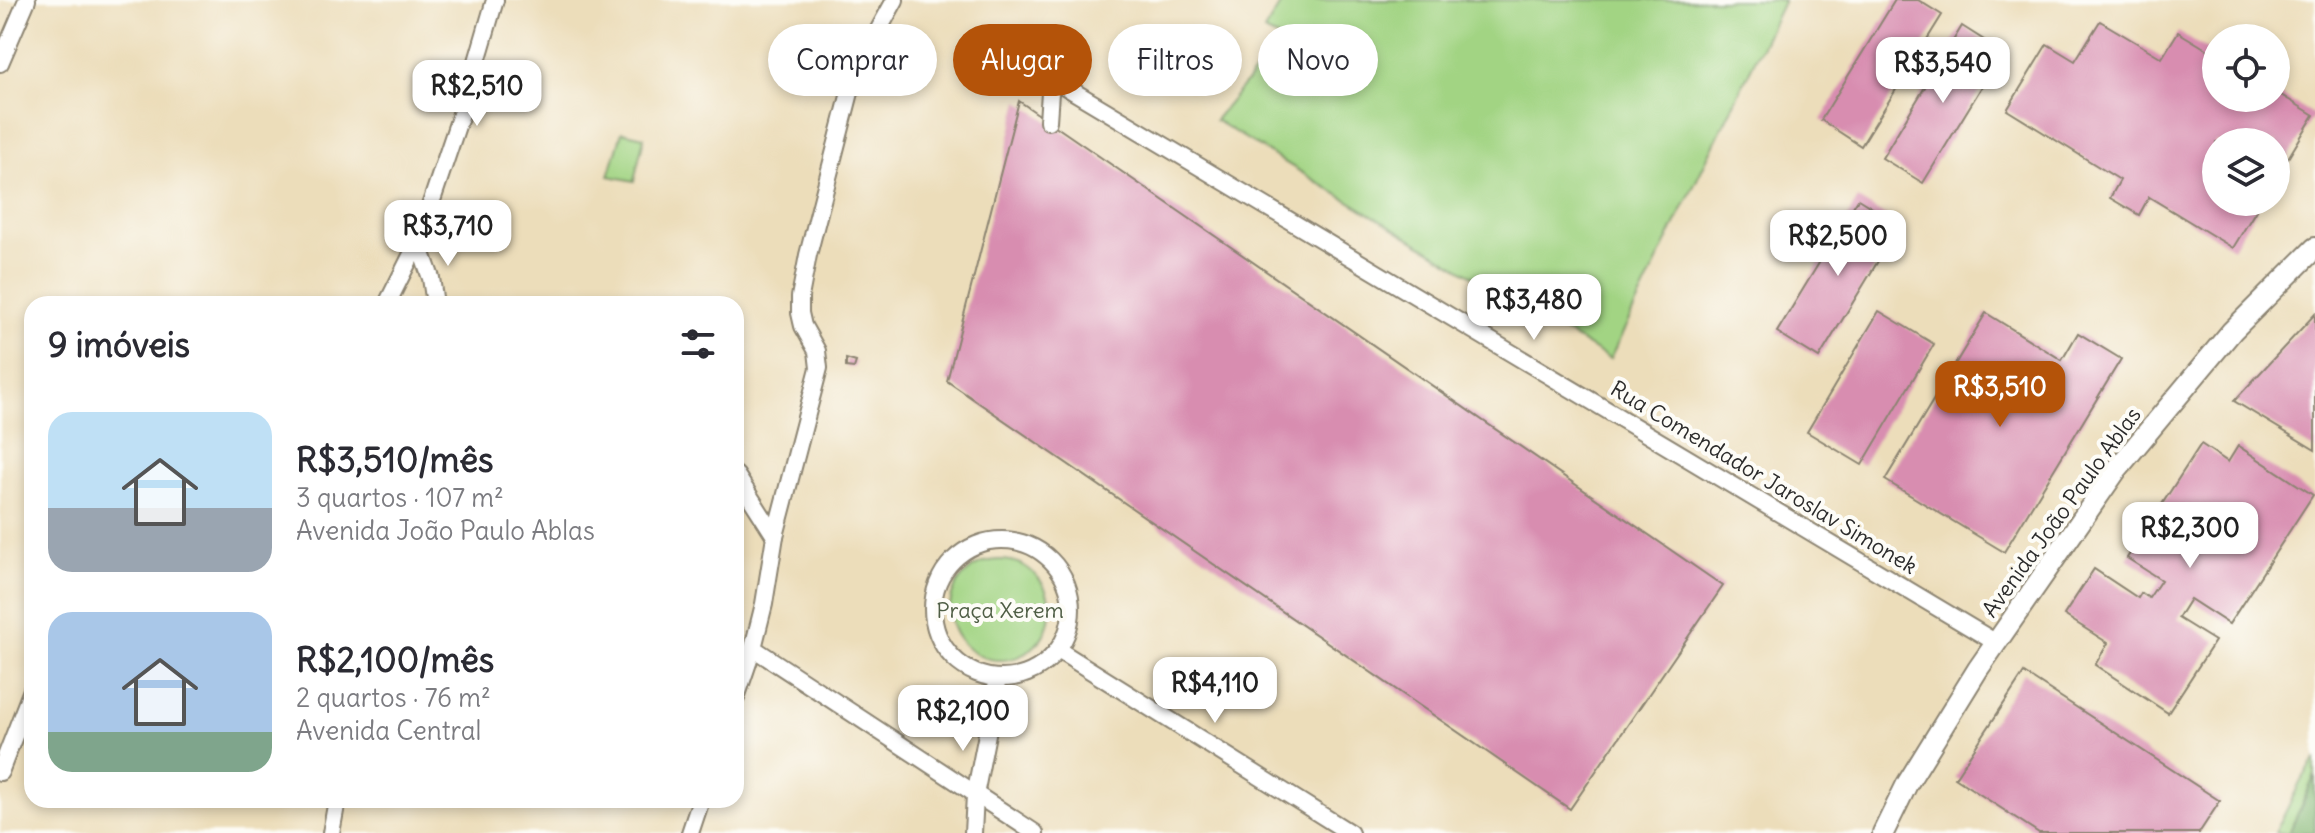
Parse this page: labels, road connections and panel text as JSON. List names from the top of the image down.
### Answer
{
  "streets": {
    "street": ["Rua Comendador Jaroslav Simonek", "Avenida João Paulo Ablas"]
  },
  "crossings": [
    ["Rua Comendador Jaroslav Simonek", "Avenida João Paulo Ablas"]
  ],
  "parks": ["Praça Xerem"],
  "page": {
    "chip": [
      "Comprar",
      "Alugar",
      "Filtros",
      "Novo"
    ],
    "price": [
      "R$3,540",
      "R$2,510",
      "R$3,710",
      "R$2,500",
      "R$3,480",
      "R$3,510",
      "R$2,300",
      "R$4,110",
      "R$2,100"
    ],
    "heading": "9 imóveis",
    "list": [
      {
        "name": "R$3,510/mês",
        "note": "3 quartos · 107 m² · Avenida João Paulo Ablas"
      },
      {
        "name": "R$2,100/mês",
        "note": "2 quartos · 76 m² · Avenida Central"
      }
    ]
  }
}
